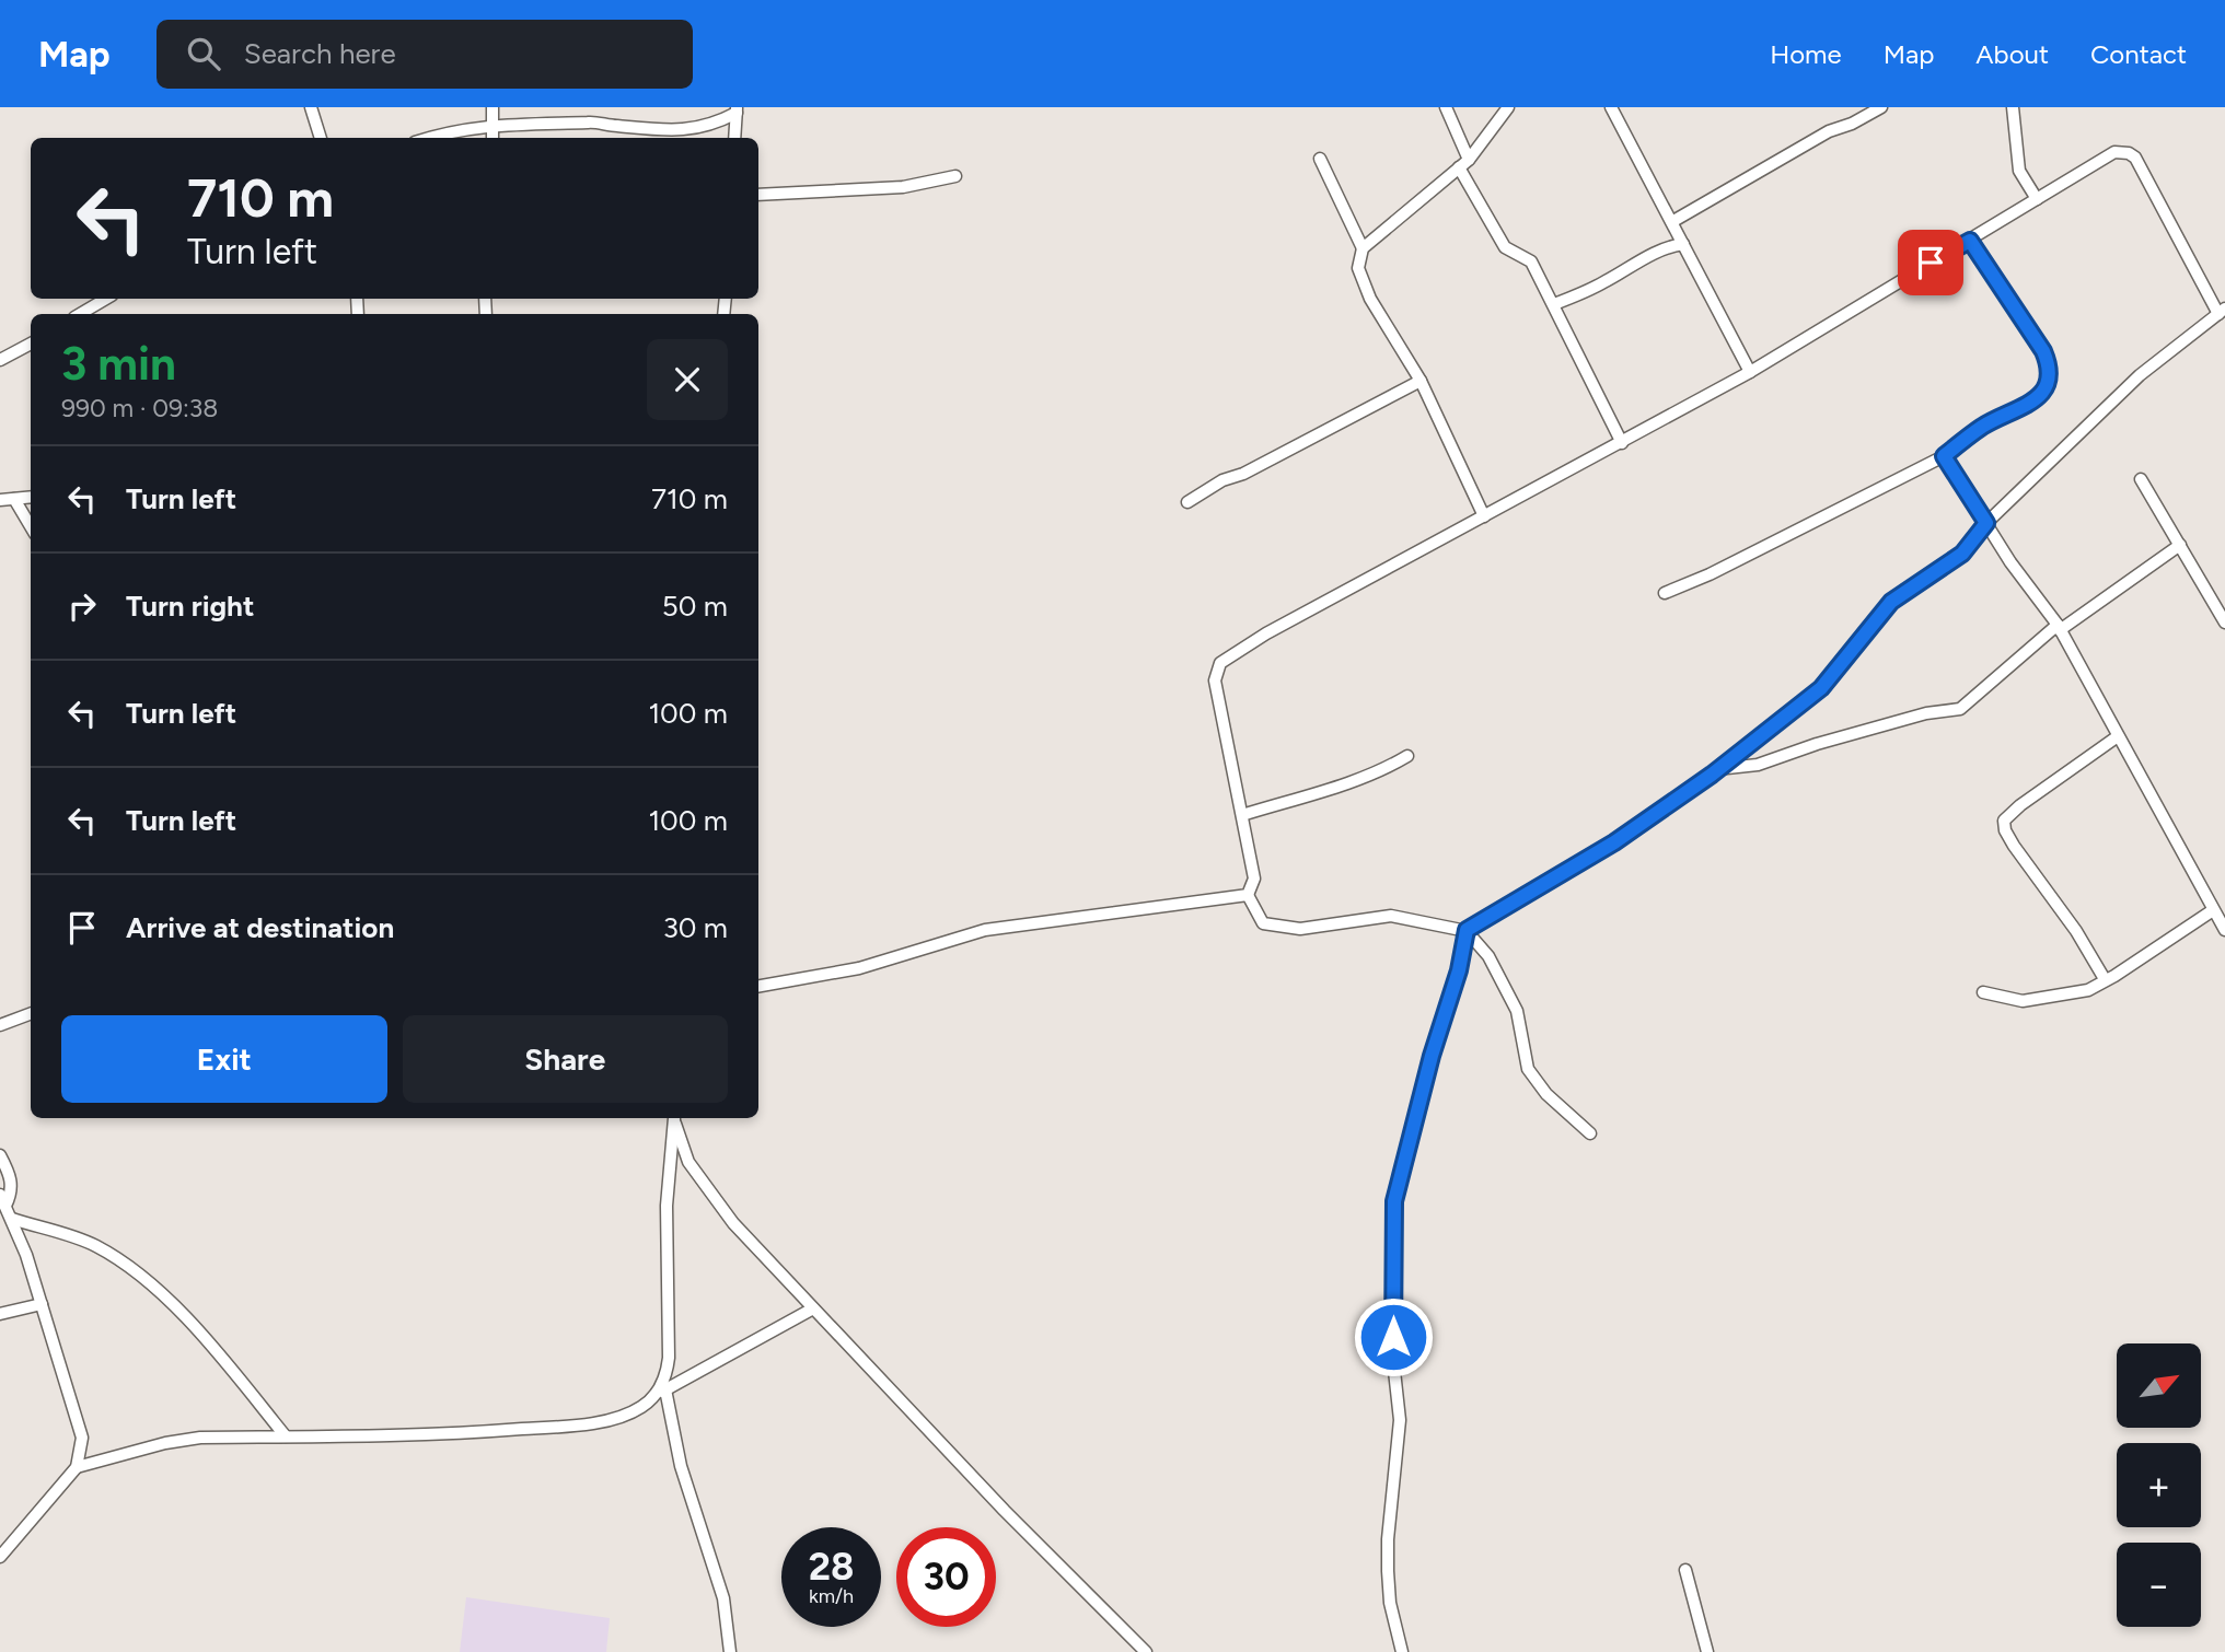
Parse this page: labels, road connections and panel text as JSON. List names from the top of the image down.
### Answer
{
  "north": "top right",
  "page": {
    "header": "Map",
    "search": "Search here",
    "nav": [
      "Home",
      "Map",
      "About",
      "Contact"
    ],
    "turn": ["710 m", "Turn left"],
    "heading": ["3 min", "990 m · 09:38"],
    "list": [
      {
        "name": "Turn left",
        "value": "710 m"
      },
      {
        "name": "Turn right",
        "value": "50 m"
      },
      {
        "name": "Turn left",
        "value": "100 m"
      },
      {
        "name": "Turn left",
        "value": "100 m"
      },
      {
        "name": "Arrive at destination",
        "value": "30 m"
      }
    ],
    "buttons": ["Exit", "Share"],
    "map_buttons": ["+", "−"],
    "speed": "28 km/h",
    "limit": "30"
  }
}
